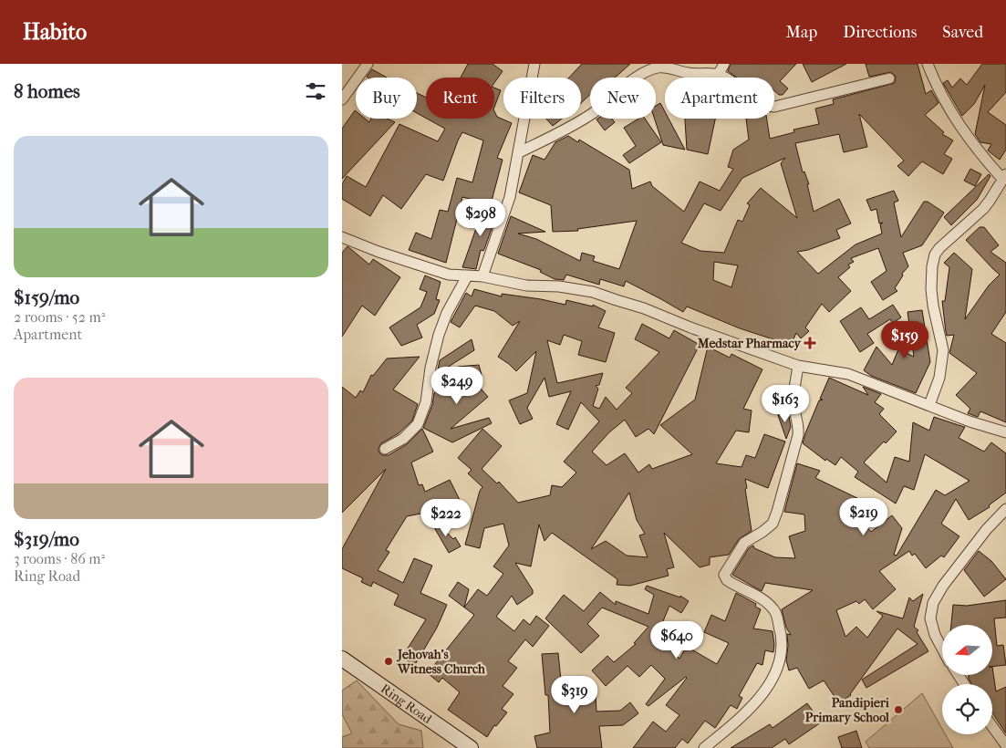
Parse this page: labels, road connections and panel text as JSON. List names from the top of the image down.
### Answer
{
  "streets": {
    "main road": ["Ring Road"]
  },
  "places": {
    "health": ["Medstar Pharmacy"],
    "other": ["Jehovah's Witness Church", "Pandipieri Primary School"]
  },
  "north": "left",
  "page": {
    "header": "Habito",
    "nav": ["Map", "Directions", "Saved"],
    "heading": "8 homes",
    "chip": [
      "Buy",
      "Rent",
      "Filters",
      "New",
      "Apartment"
    ],
    "list": [
      {
        "name": "$159/mo",
        "note": "2 rooms · 52 m² · Apartment"
      },
      {
        "name": "$319/mo",
        "note": "3 rooms · 86 m² · Ring Road"
      }
    ],
    "price": [
      "$298",
      "$159",
      "$249",
      "$163",
      "$219",
      "$222",
      "$640",
      "$319"
    ]
  }
}
